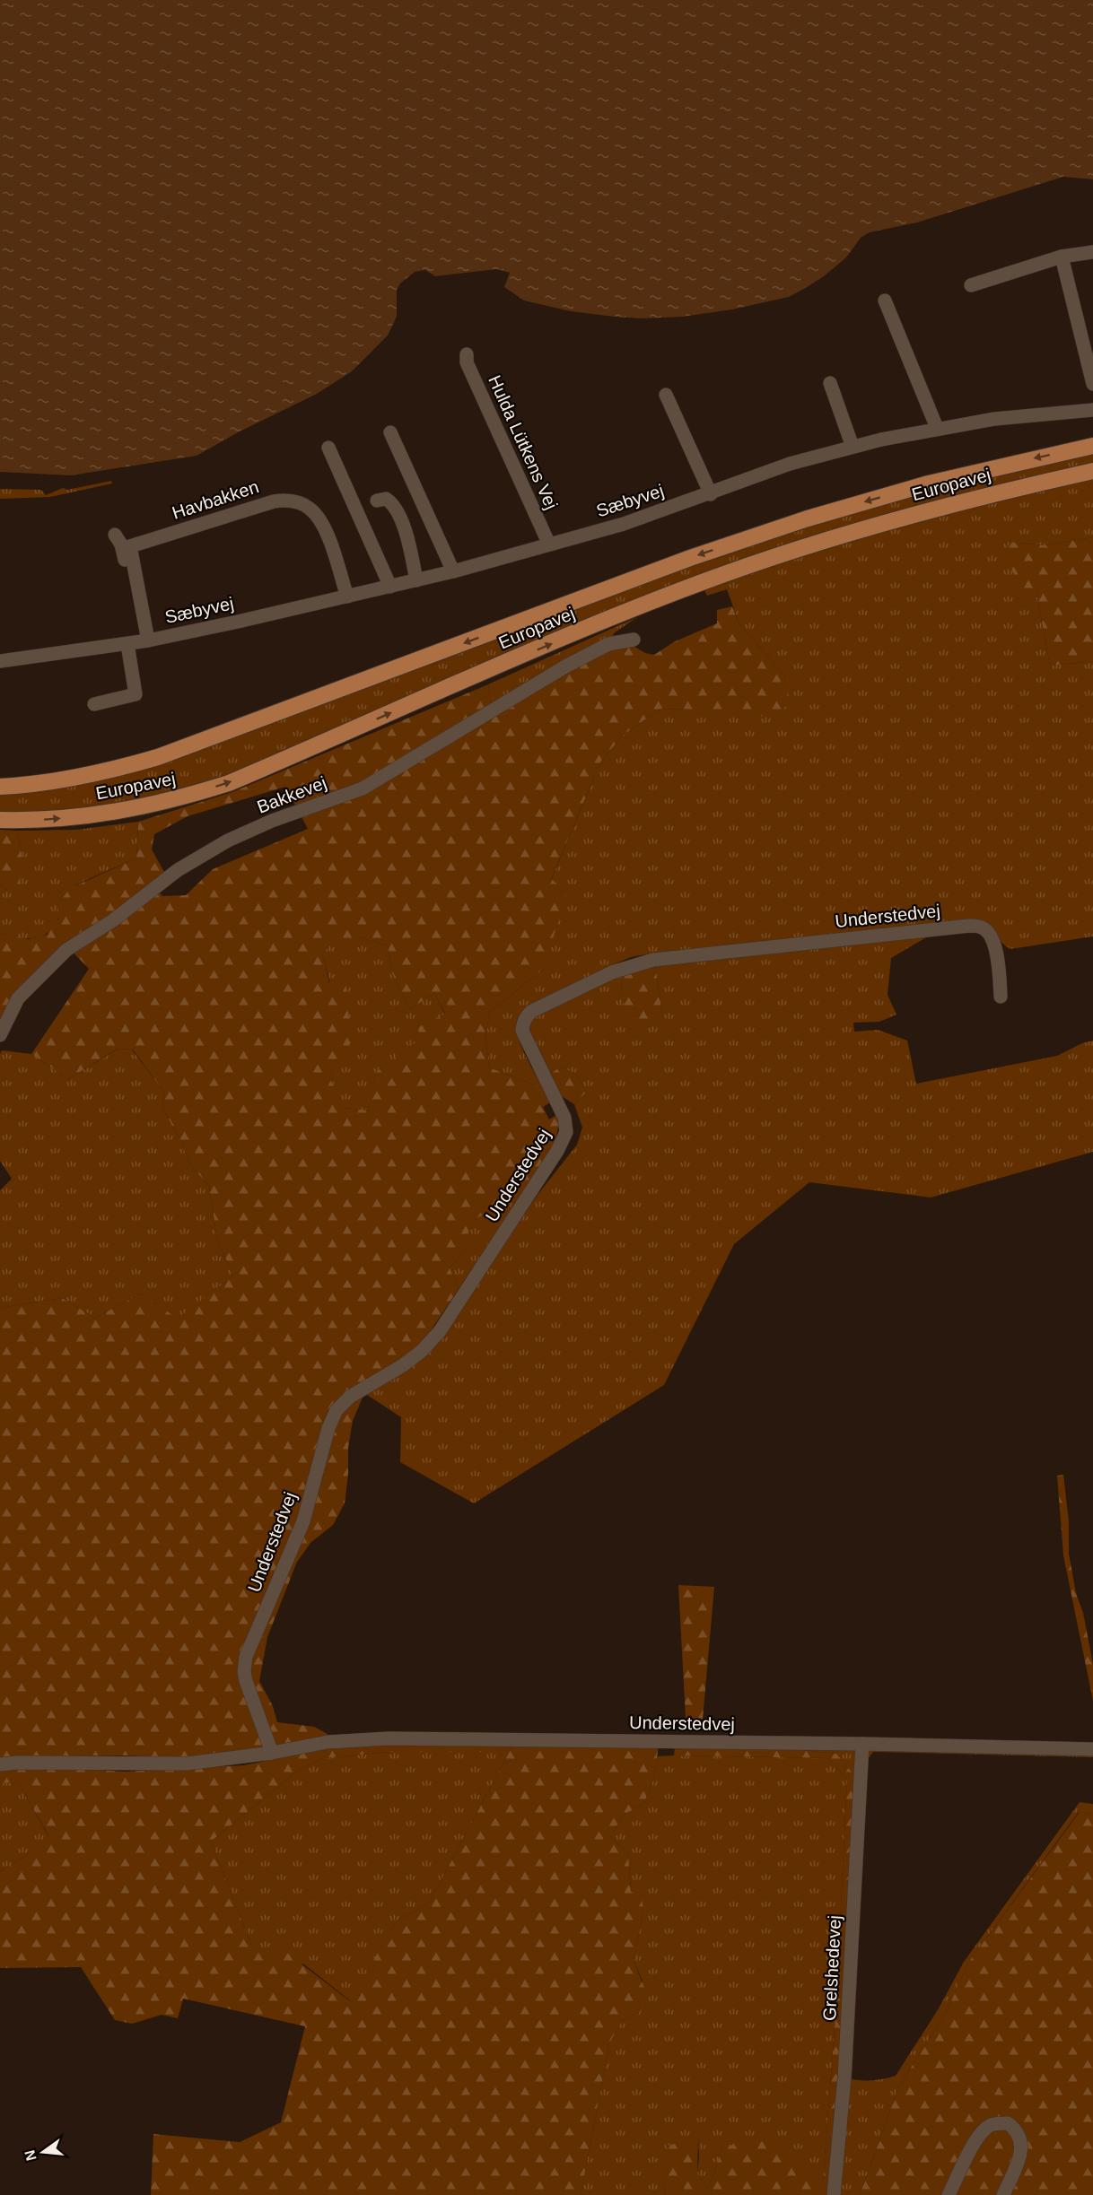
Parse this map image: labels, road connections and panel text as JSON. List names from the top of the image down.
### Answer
{
  "streets": {
    "main road": ["Europavej"],
    "street": [
      "Hulda Lütkens Vej",
      "Havbakken",
      "Sæbyvej",
      "Bakkevej",
      "Understedvej",
      "Grelshedevej"
    ]
  },
  "crossings": [
    ["Hulda Lütkens Vej", "Sæbyvej"],
    ["Havbakken", "Sæbyvej"],
    ["Understedvej", "Grelshedevej"]
  ],
  "north": "left"
}
